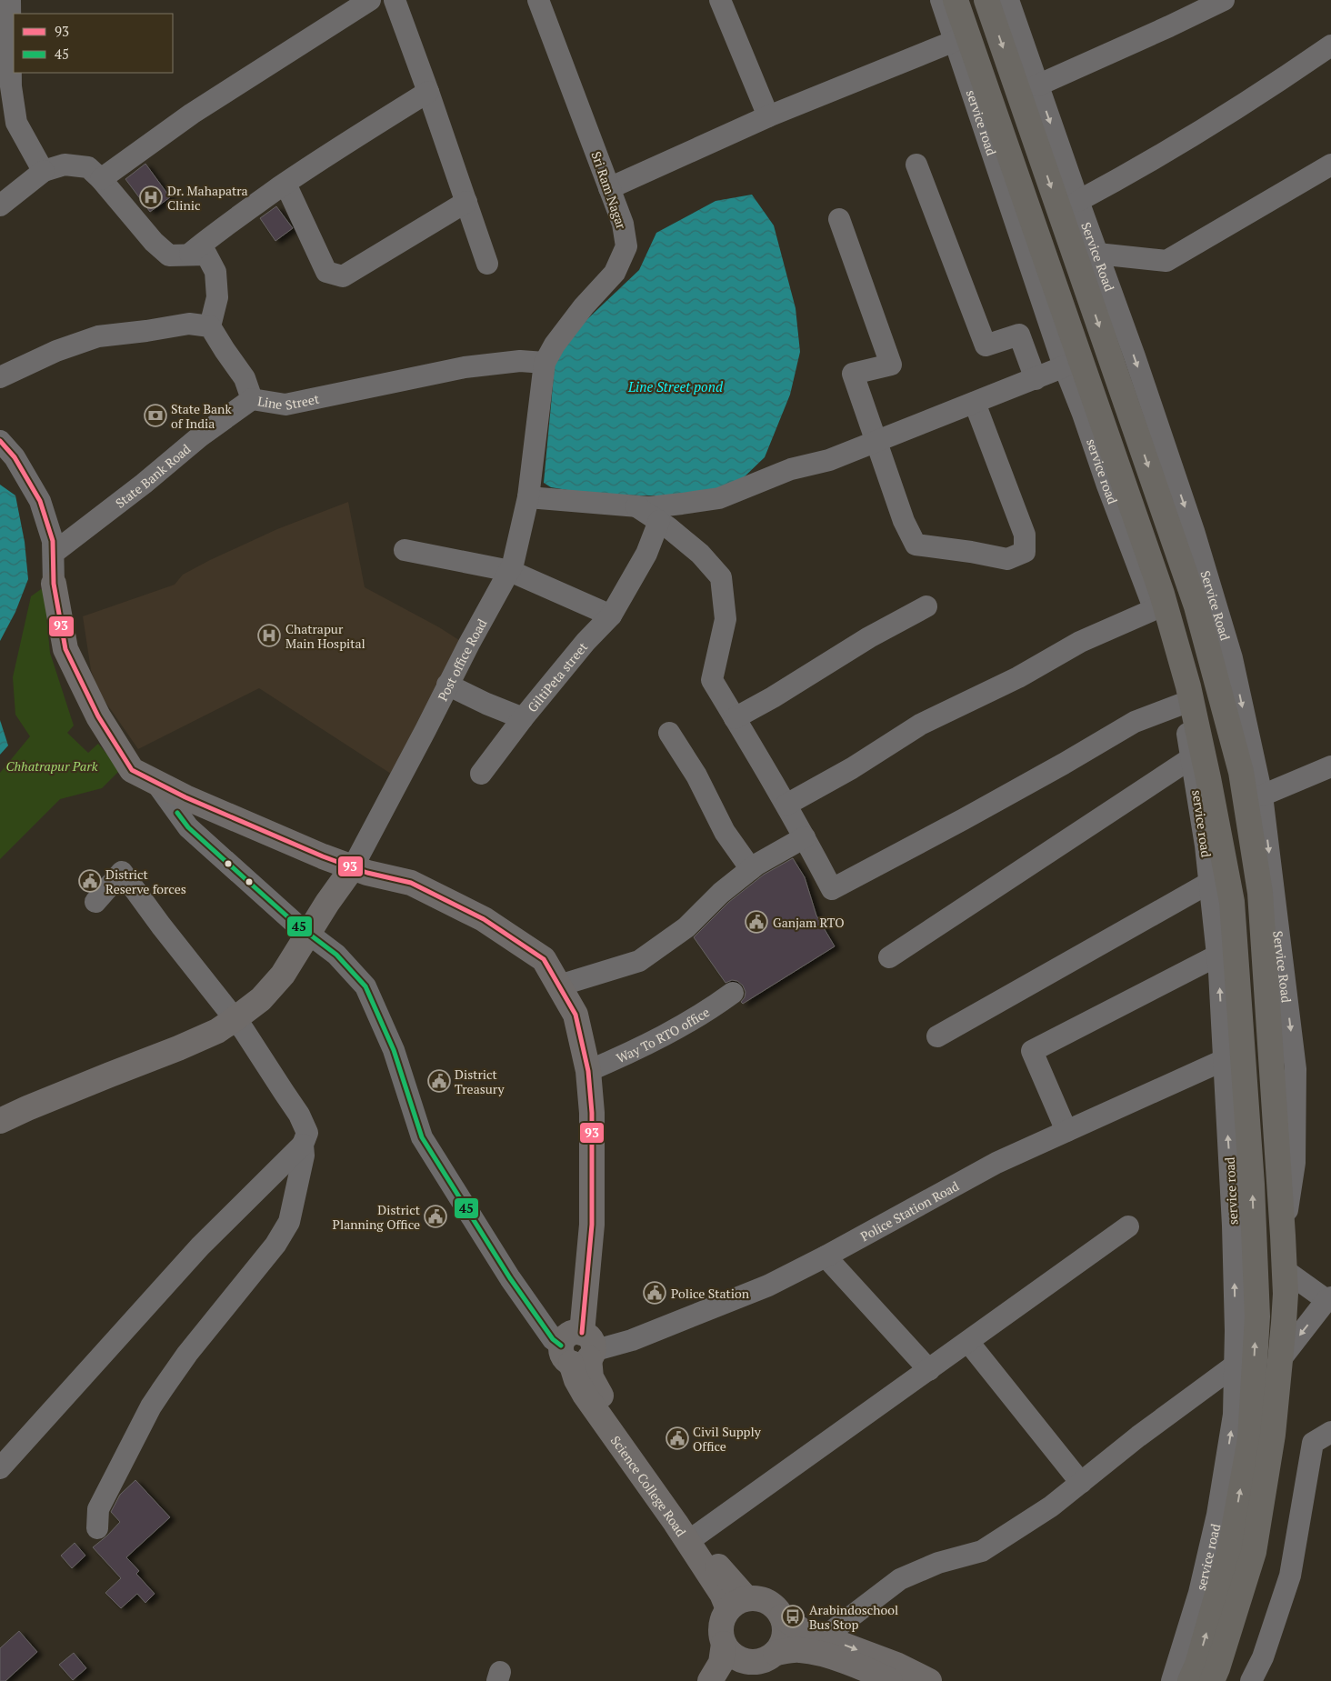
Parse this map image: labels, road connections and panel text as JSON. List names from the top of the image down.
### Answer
{
  "streets": {
    "main road": ["Post office Road", "Science College Road"],
    "street": [
      "service road",
      "Sri Ram Nagar",
      "Service Road",
      "Line Street",
      "State Bank Road",
      "GiltiPeta street",
      "Way To RTO office",
      "Police Station Road"
    ]
  },
  "crossings": [
    ["service road", "Police Station Road"],
    ["Sri Ram Nagar", "Line Street"],
    ["Sri Ram Nagar", "Post office Road"],
    ["Line Street", "State Bank Road"],
    ["Line Street", "Post office Road"],
    ["Post office Road", "GiltiPeta street"],
    ["Post office Road", "Science College Road"],
    ["Way To RTO office", "Science College Road"],
    ["Police Station Road", "Science College Road"]
  ],
  "one_way": ["Service Road"],
  "water": ["Line Street pond"],
  "parks": ["Chhatrapur Park"],
  "places": {
    "hospital": ["Dr. Mahapatra Clinic", "Chatrapur Main Hospital"],
    "bank": ["State Bank of India"],
    "public building": [
      "District Reserve forces",
      "Ganjam RTO",
      "District Treasury",
      "District Planning Office",
      "Police Station",
      "Civil Supply Office"
    ],
    "bus stop": ["Arabindoschool Bus Stop"]
  },
  "lines": ["transit line 93", "transit line 45"],
  "legend": ["93", "45"]
}
